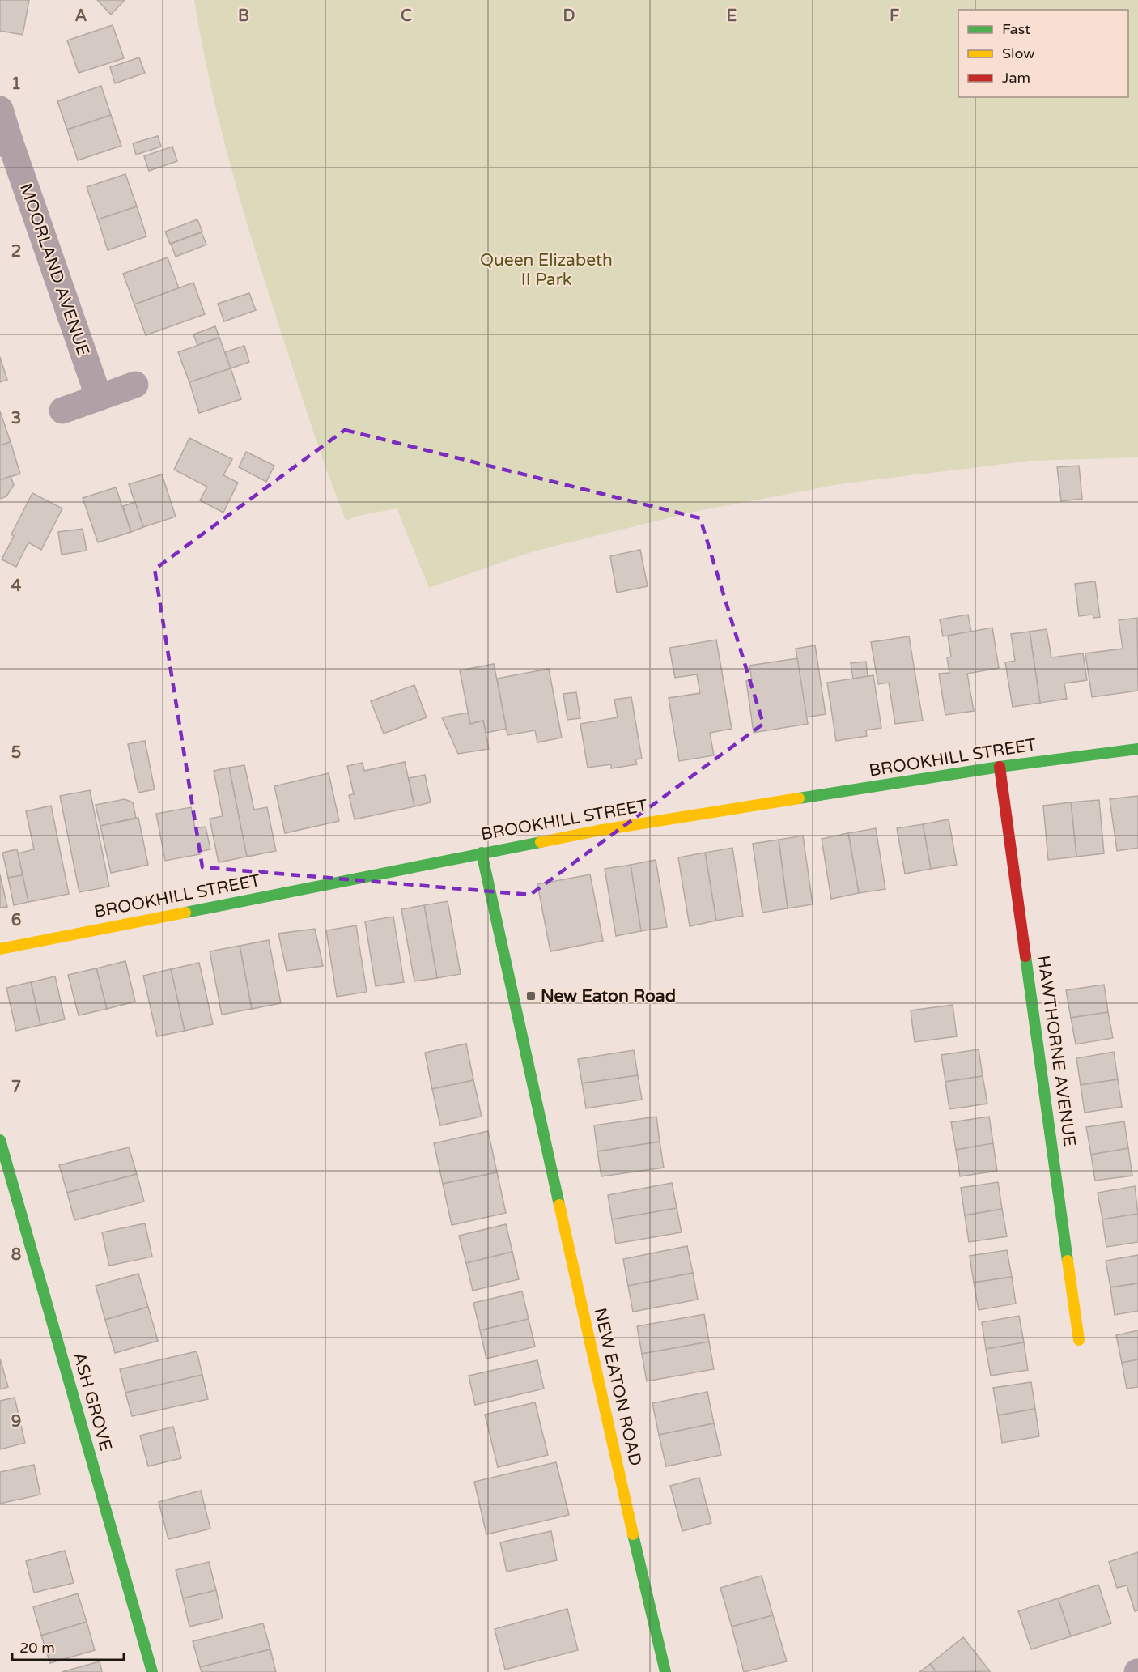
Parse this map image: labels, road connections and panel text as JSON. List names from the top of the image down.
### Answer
{
  "streets": {
    "street": [
      "MOORLAND AVENUE",
      "BROOKHILL STREET",
      "HAWTHORNE AVENUE",
      "NEW EATON ROAD",
      "ASH GROVE"
    ]
  },
  "crossings": [
    ["BROOKHILL STREET", "HAWTHORNE AVENUE"],
    ["BROOKHILL STREET", "NEW EATON ROAD"]
  ],
  "parks": ["Queen Elizabeth II Park"],
  "places": {
    "transit": ["New Eaton Road"]
  },
  "legend": ["Fast", "Slow", "Jam"],
  "scale_bar": "20 m",
  "grid": {
    "columns": [
      "A",
      "B",
      "C",
      "D",
      "E",
      "F"
    ],
    "rows": [
      "1",
      "2",
      "3",
      "4",
      "5",
      "6",
      "7",
      "8",
      "9"
    ]
  }
}
